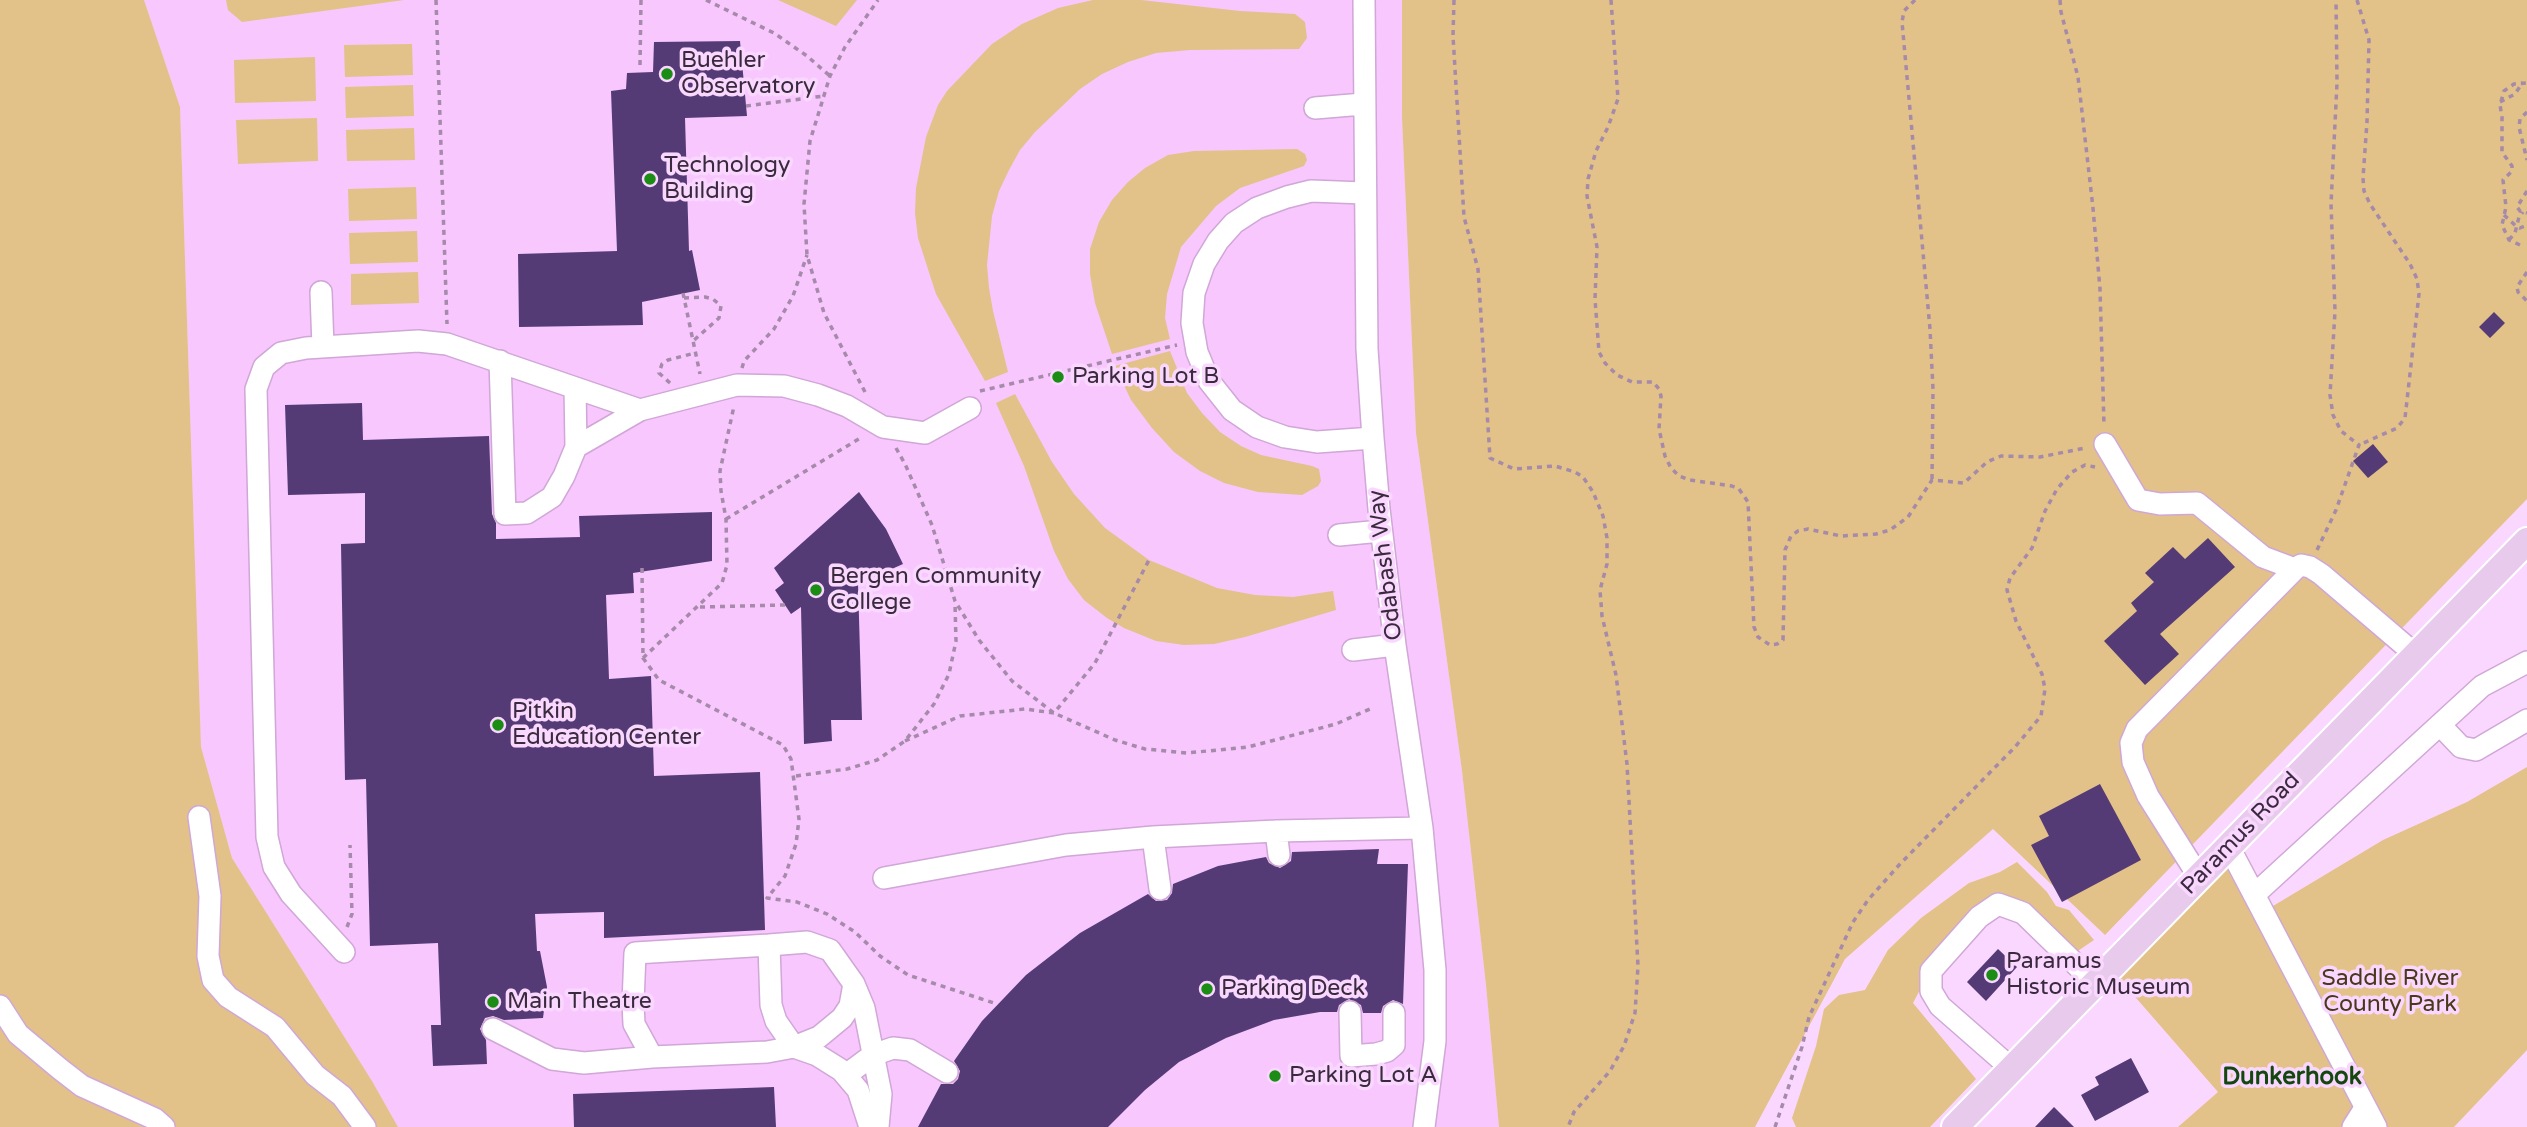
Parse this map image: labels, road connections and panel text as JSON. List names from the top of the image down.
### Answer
{
  "streets": {
    "main road": ["Paramus Road"],
    "street": ["Odabash Way"]
  },
  "districts": ["Dunkerhook"],
  "parks": ["Saddle River County Park"],
  "places": [
    "Buehler Observatory",
    "Technology Building",
    "Parking Lot B",
    "Bergen Community College",
    "Pitkin Education Center",
    "Paramus Historic Museum",
    "Parking Deck",
    "Main Theatre",
    "Parking Lot A"
  ]
}
